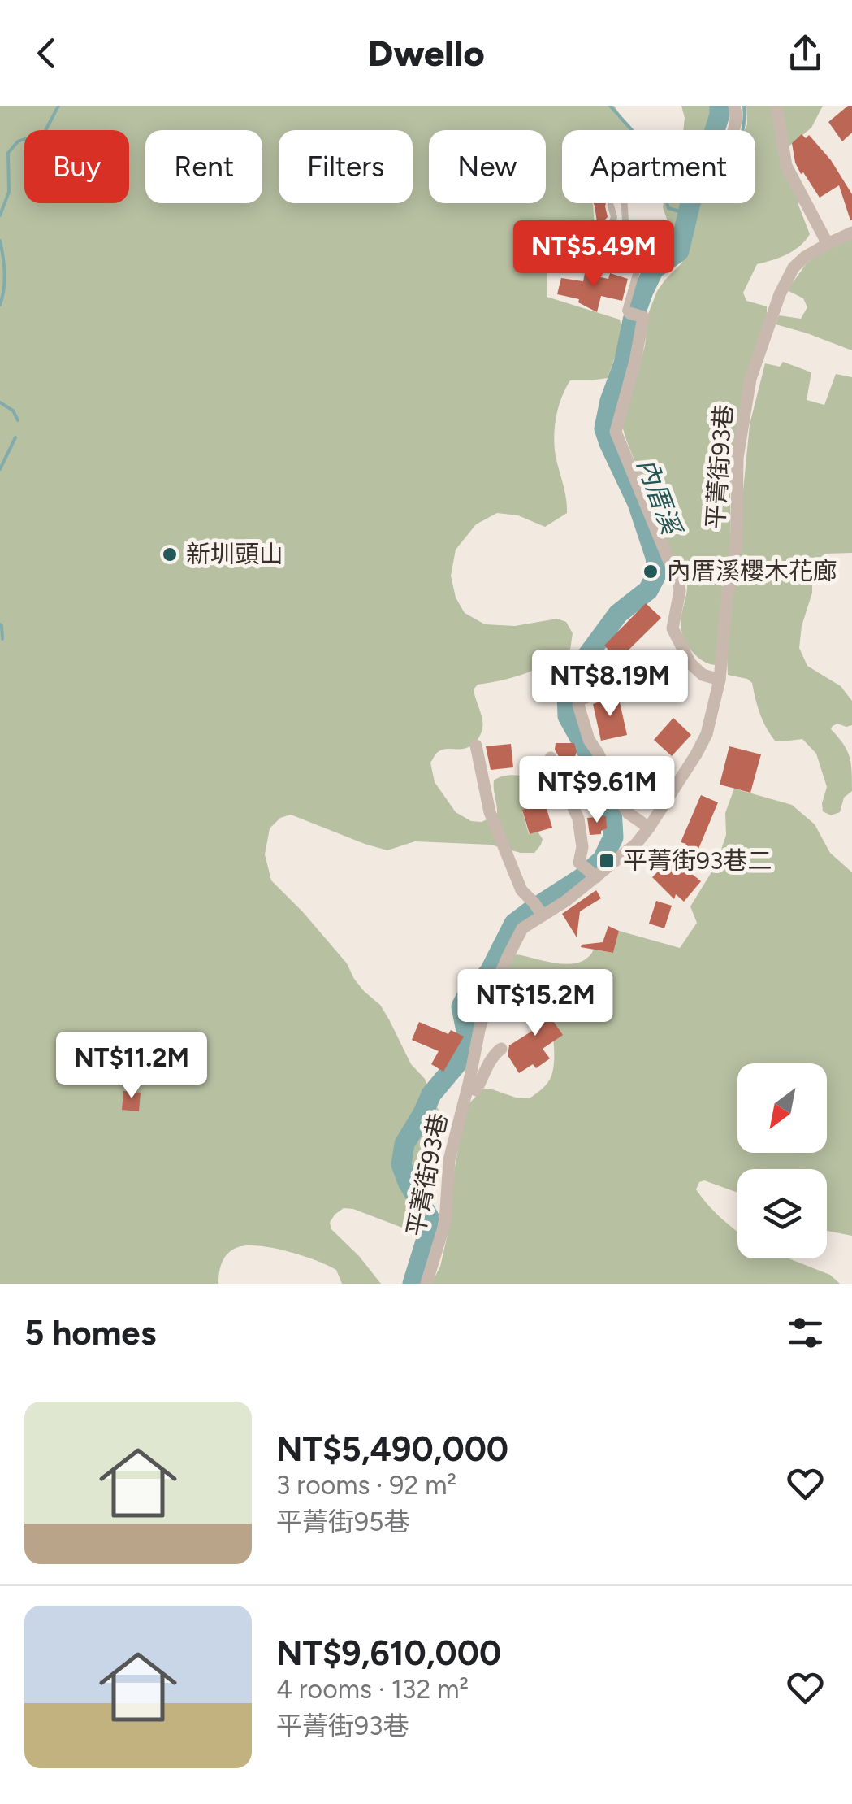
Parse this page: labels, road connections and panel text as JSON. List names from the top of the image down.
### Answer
{
  "streets": {
    "street": ["平菁街93巷"]
  },
  "water": ["內厝溪"],
  "places": {
    "other": ["新圳頭山", "內厝溪櫻木花廊"],
    "transit": ["平菁街93巷二"]
  },
  "north": "bottom left",
  "page": {
    "header": "Dwello",
    "chip": [
      "Buy",
      "Rent",
      "Filters",
      "New",
      "Apartment"
    ],
    "price": [
      "NT$5.49M",
      "NT$8.19M",
      "NT$9.61M",
      "NT$15.2M",
      "NT$11.2M"
    ],
    "heading": "5 homes",
    "list": [
      {
        "name": "NT$5,490,000",
        "note": "3 rooms · 92 m² · 平菁街95巷"
      },
      {
        "name": "NT$9,610,000",
        "note": "4 rooms · 132 m² · 平菁街93巷"
      }
    ]
  }
}
